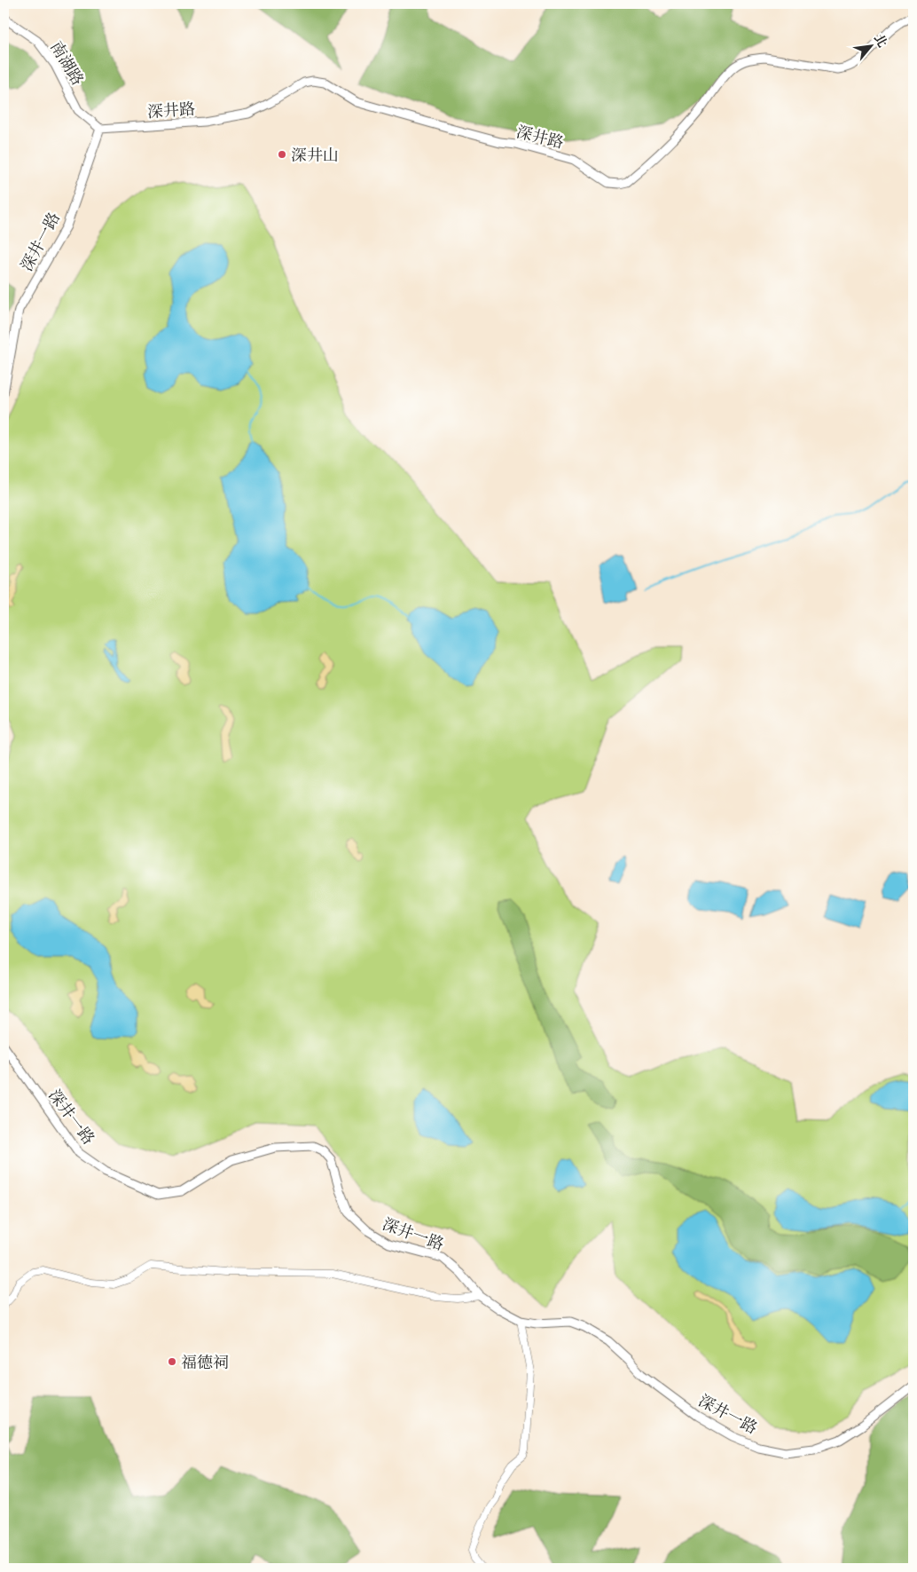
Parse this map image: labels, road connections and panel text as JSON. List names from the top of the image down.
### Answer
{
  "streets": {
    "street": ["南湖路", "深井路", "深井一路"]
  },
  "crossings": [
    ["南湖路", "深井路"],
    ["南湖路", "深井一路"],
    ["深井路", "深井一路"]
  ],
  "places": ["深井山", "福德祠"],
  "north": "top right"
}
